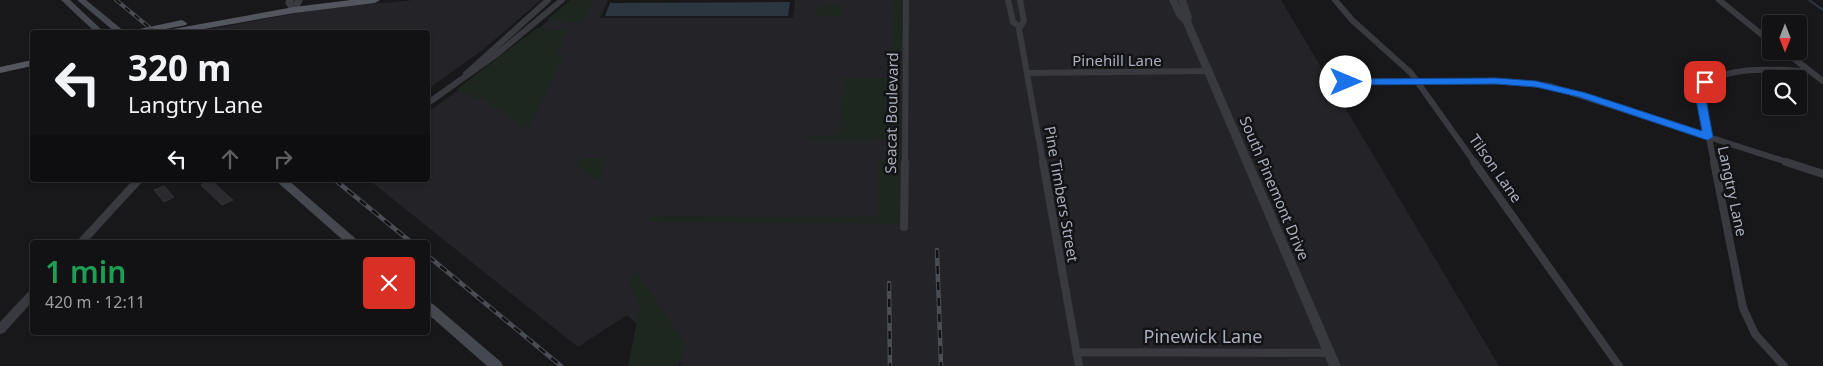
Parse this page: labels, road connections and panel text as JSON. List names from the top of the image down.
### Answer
{
  "streets": {
    "street": [
      "Pinehill Lane",
      "Seacat Boulevard",
      "Tilson Lane",
      "South Pinemont Drive",
      "Langtry Lane",
      "Pine Timbers Street",
      "Pinewick Lane"
    ]
  },
  "crossings": [
    ["Pinehill Lane", "South Pinemont Drive"],
    ["Pinehill Lane", "Pine Timbers Street"],
    ["South Pinemont Drive", "Pinewick Lane"],
    ["Pine Timbers Street", "Pinewick Lane"]
  ],
  "north": "bottom",
  "page": {
    "turn": ["320 m", "Langtry Lane"],
    "heading": ["1 min", "420 m · 12:11"]
  }
}
